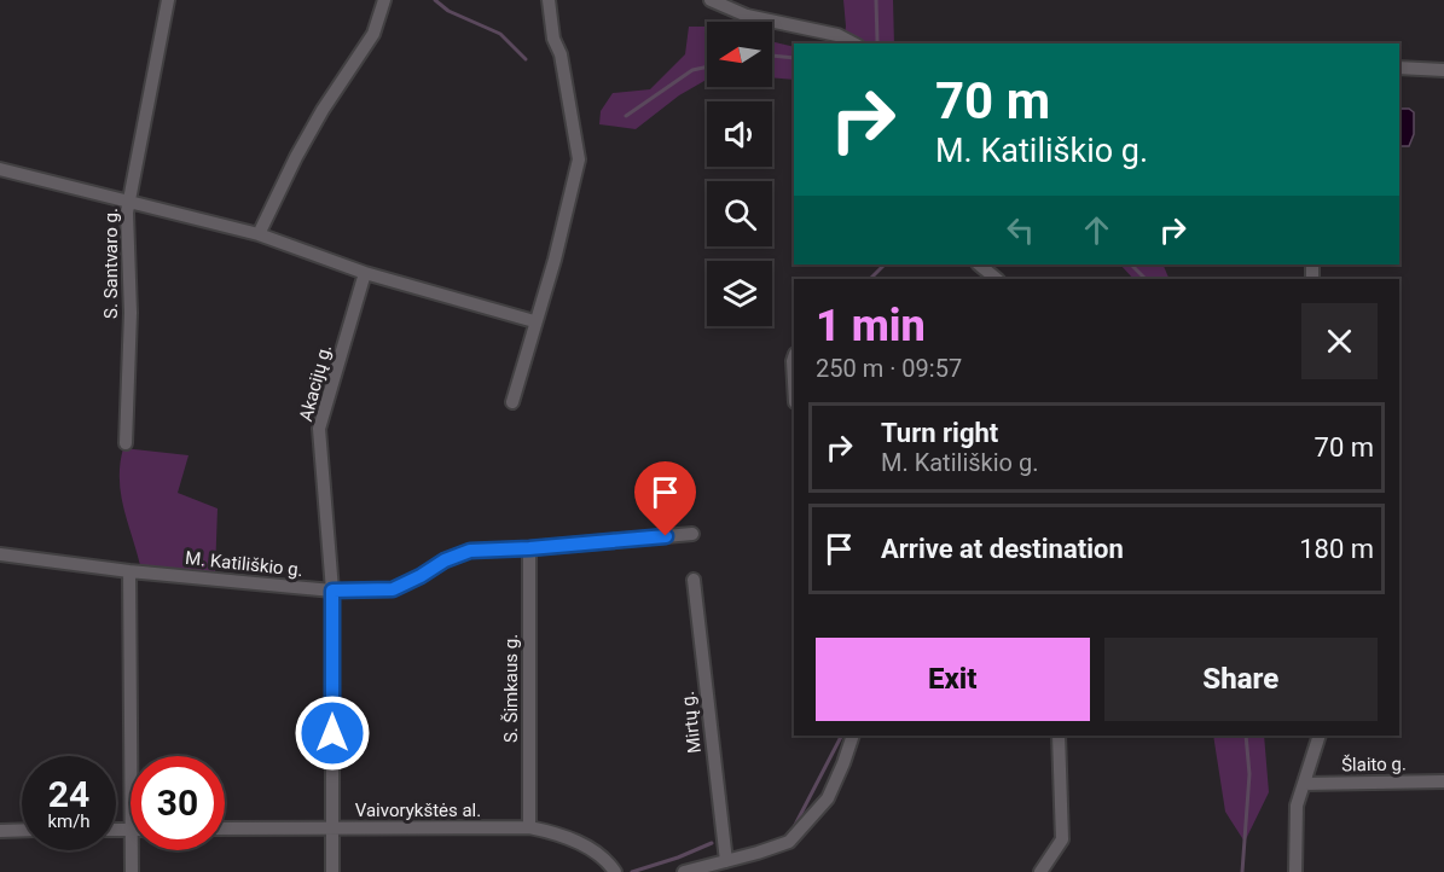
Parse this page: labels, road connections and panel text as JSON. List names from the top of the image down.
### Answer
{
  "streets": {
    "street": [
      "S. Santvaro g.",
      "Akacijų g.",
      "M. Katiliškio g.",
      "S. Šimkaus g.",
      "Mirtų g.",
      "Šlaito g.",
      "Vaivorykštės al."
    ]
  },
  "crossings": [
    ["Akacijų g.", "M. Katiliškio g."],
    ["Akacijų g.", "Vaivorykštės al."],
    ["M. Katiliškio g.", "S. Šimkaus g."],
    ["S. Šimkaus g.", "Vaivorykštės al."]
  ],
  "north": "left",
  "page": {
    "turn": ["70 m", "M. Katiliškio g."],
    "heading": ["1 min", "250 m · 09:57"],
    "list": [
      {
        "name": "Turn right",
        "note": "M. Katiliškio g.",
        "value": "70 m"
      },
      {
        "name": "Arrive at destination",
        "value": "180 m"
      }
    ],
    "buttons": ["Exit", "Share"],
    "speed": "24 km/h",
    "limit": "30"
  }
}
